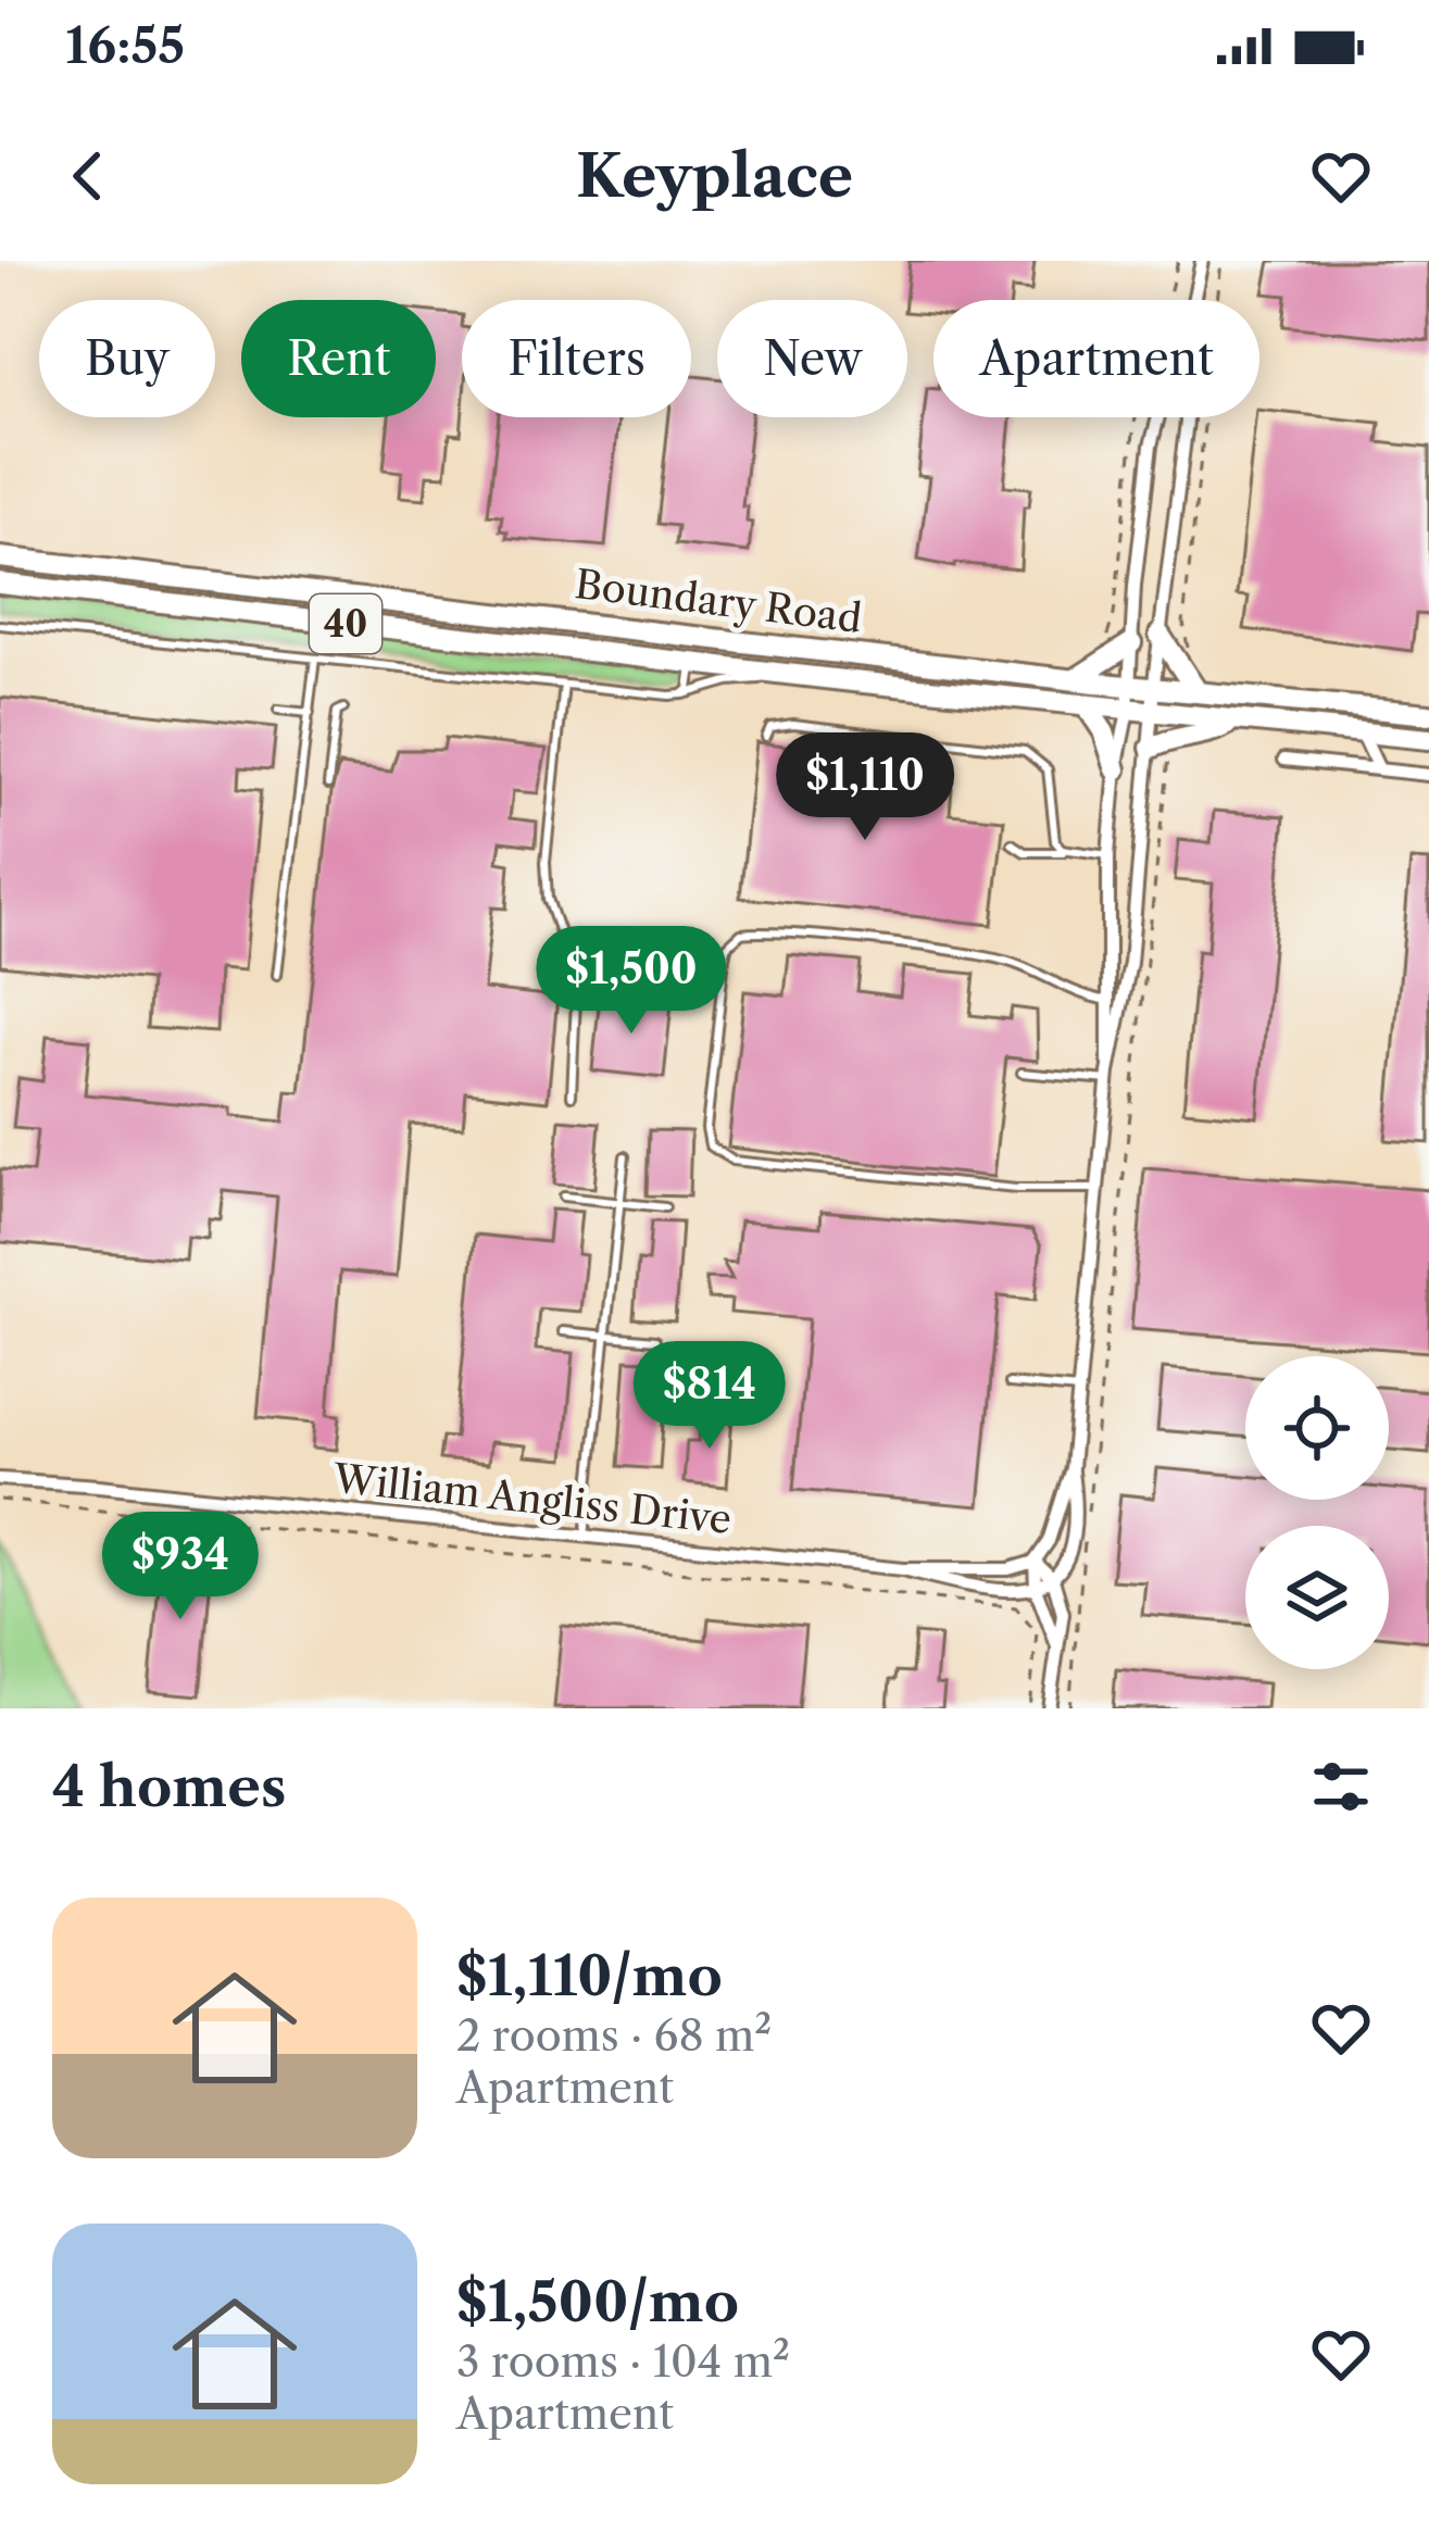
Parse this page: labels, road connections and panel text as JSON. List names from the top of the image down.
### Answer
{
  "streets": {
    "main road": ["Boundary Road", "40"],
    "street": ["William Angliss Drive"]
  },
  "page": {
    "status": "16:55",
    "header": "Keyplace",
    "chip": [
      "Buy",
      "Rent",
      "Filters",
      "New",
      "Apartment"
    ],
    "price": [
      "$1,110",
      "$1,500",
      "$814",
      "$934"
    ],
    "heading": "4 homes",
    "list": [
      {
        "name": "$1,110/mo",
        "note": "2 rooms · 68 m² · Apartment"
      },
      {
        "name": "$1,500/mo",
        "note": "3 rooms · 104 m² · Apartment"
      }
    ]
  }
}
